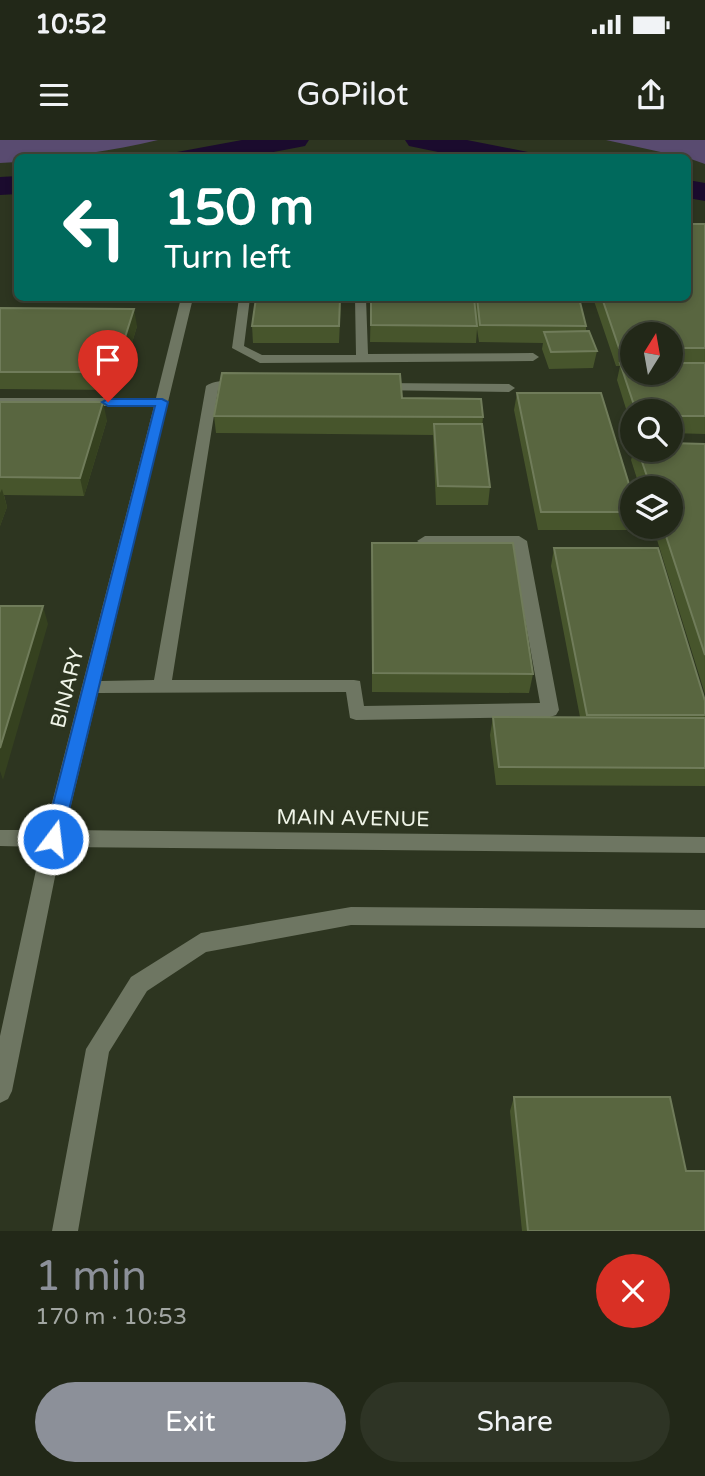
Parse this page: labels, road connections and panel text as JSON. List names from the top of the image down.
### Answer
{
  "streets": {
    "street": ["BINARY", "MAIN AVENUE"]
  },
  "crossings": [
    ["BINARY", "MAIN AVENUE"]
  ],
  "north": "top",
  "page": {
    "status": "10:52",
    "header": "GoPilot",
    "turn": ["150 m", "Turn left"],
    "heading": ["1 min", "170 m · 10:53"],
    "buttons": ["Exit", "Share"]
  }
}
